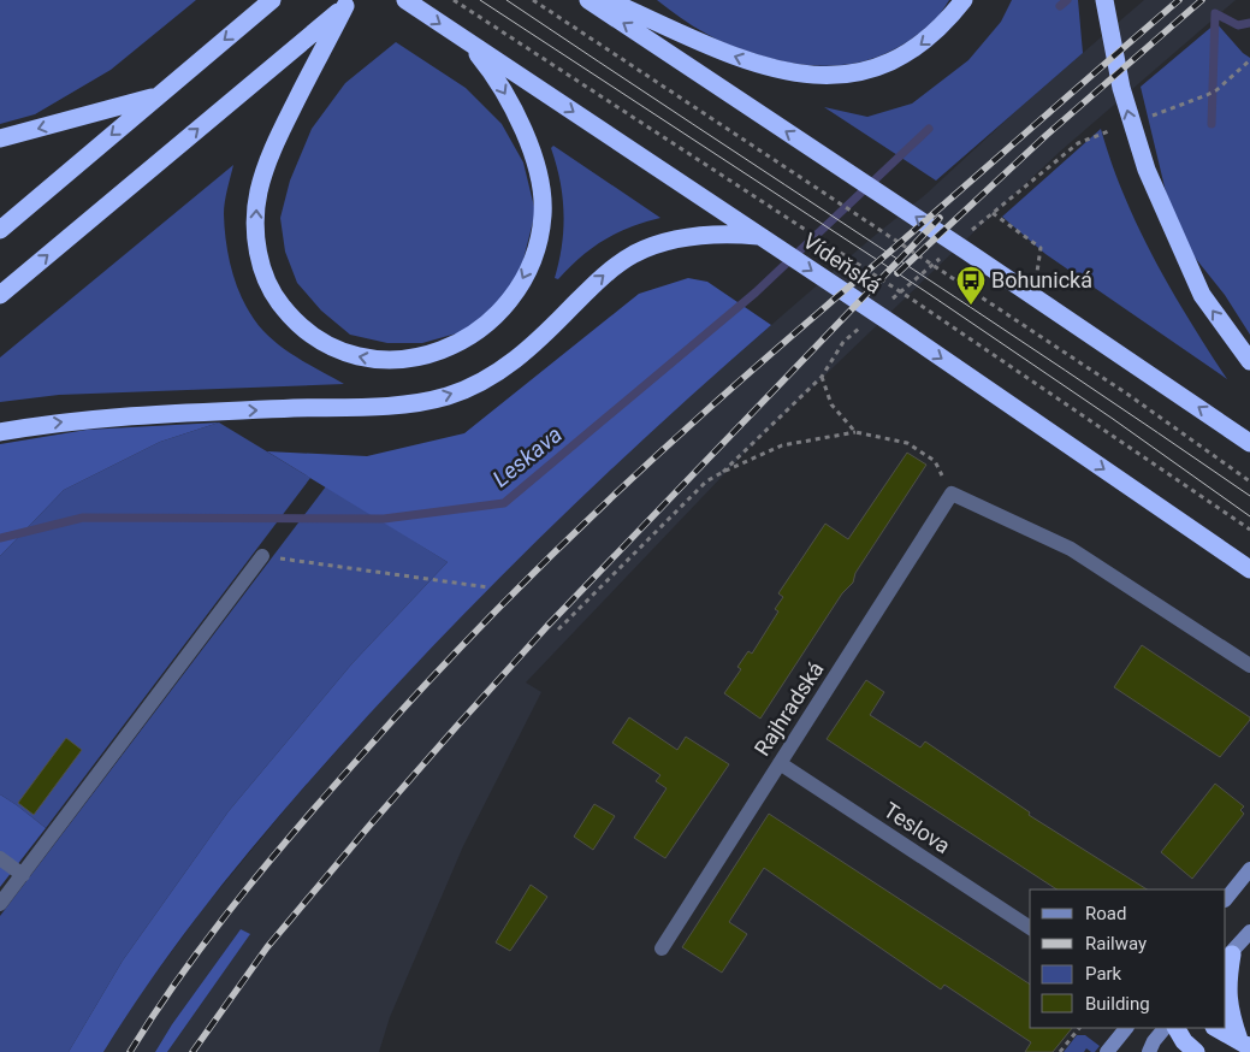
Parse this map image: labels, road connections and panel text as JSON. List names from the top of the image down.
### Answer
{
  "streets": {
    "highway": ["Vídeňská"],
    "street": ["Rajhradská", "Teslova"]
  },
  "crossings": [
    ["Rajhradská", "Teslova"]
  ],
  "water": ["Leskava"],
  "places": {
    "bus stop": ["Bohunická"]
  },
  "legend": [
    "Road",
    "Railway",
    "Park",
    "Building"
  ]
}
